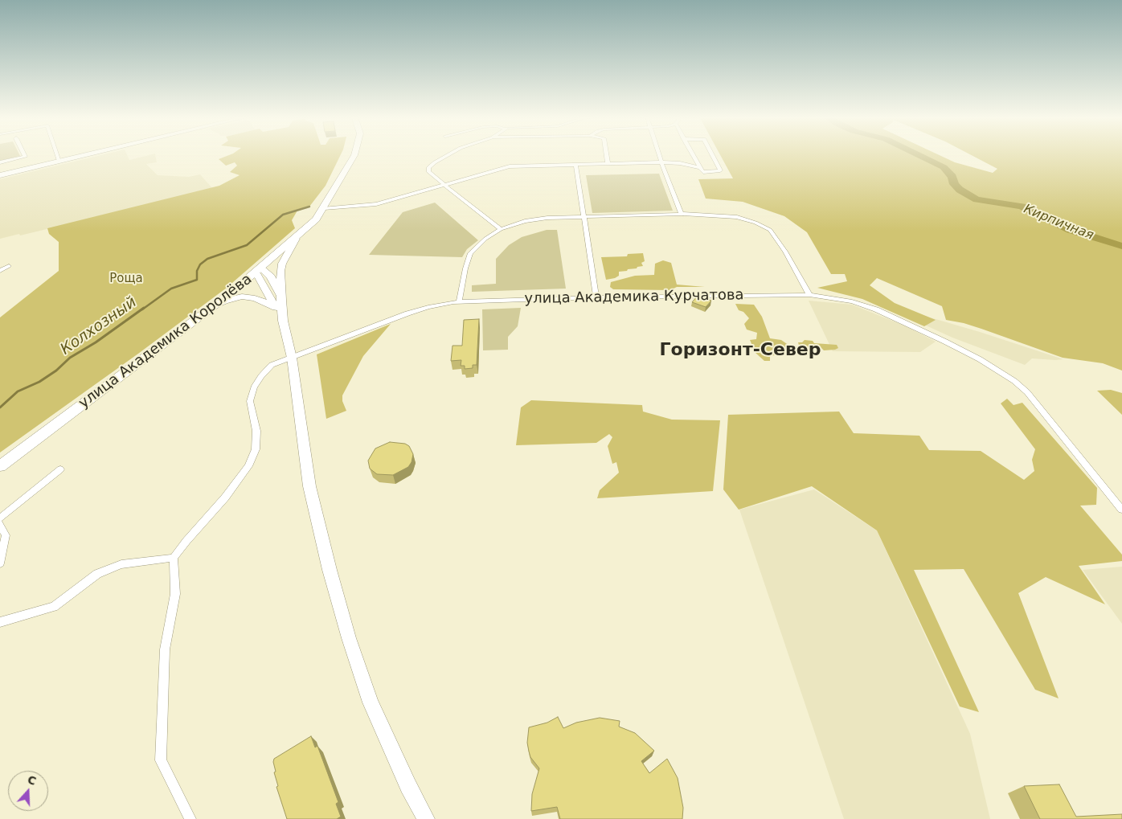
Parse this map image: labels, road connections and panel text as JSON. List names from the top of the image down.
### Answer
{
  "streets": {
    "main road": ["улица Академика Королёва"],
    "street": ["улица Академика Курчатова"]
  },
  "districts": ["Горизонт-Север"],
  "water": ["Кирпичная", "Колхозный"],
  "parks": ["Роща"],
  "north": "top"
}
